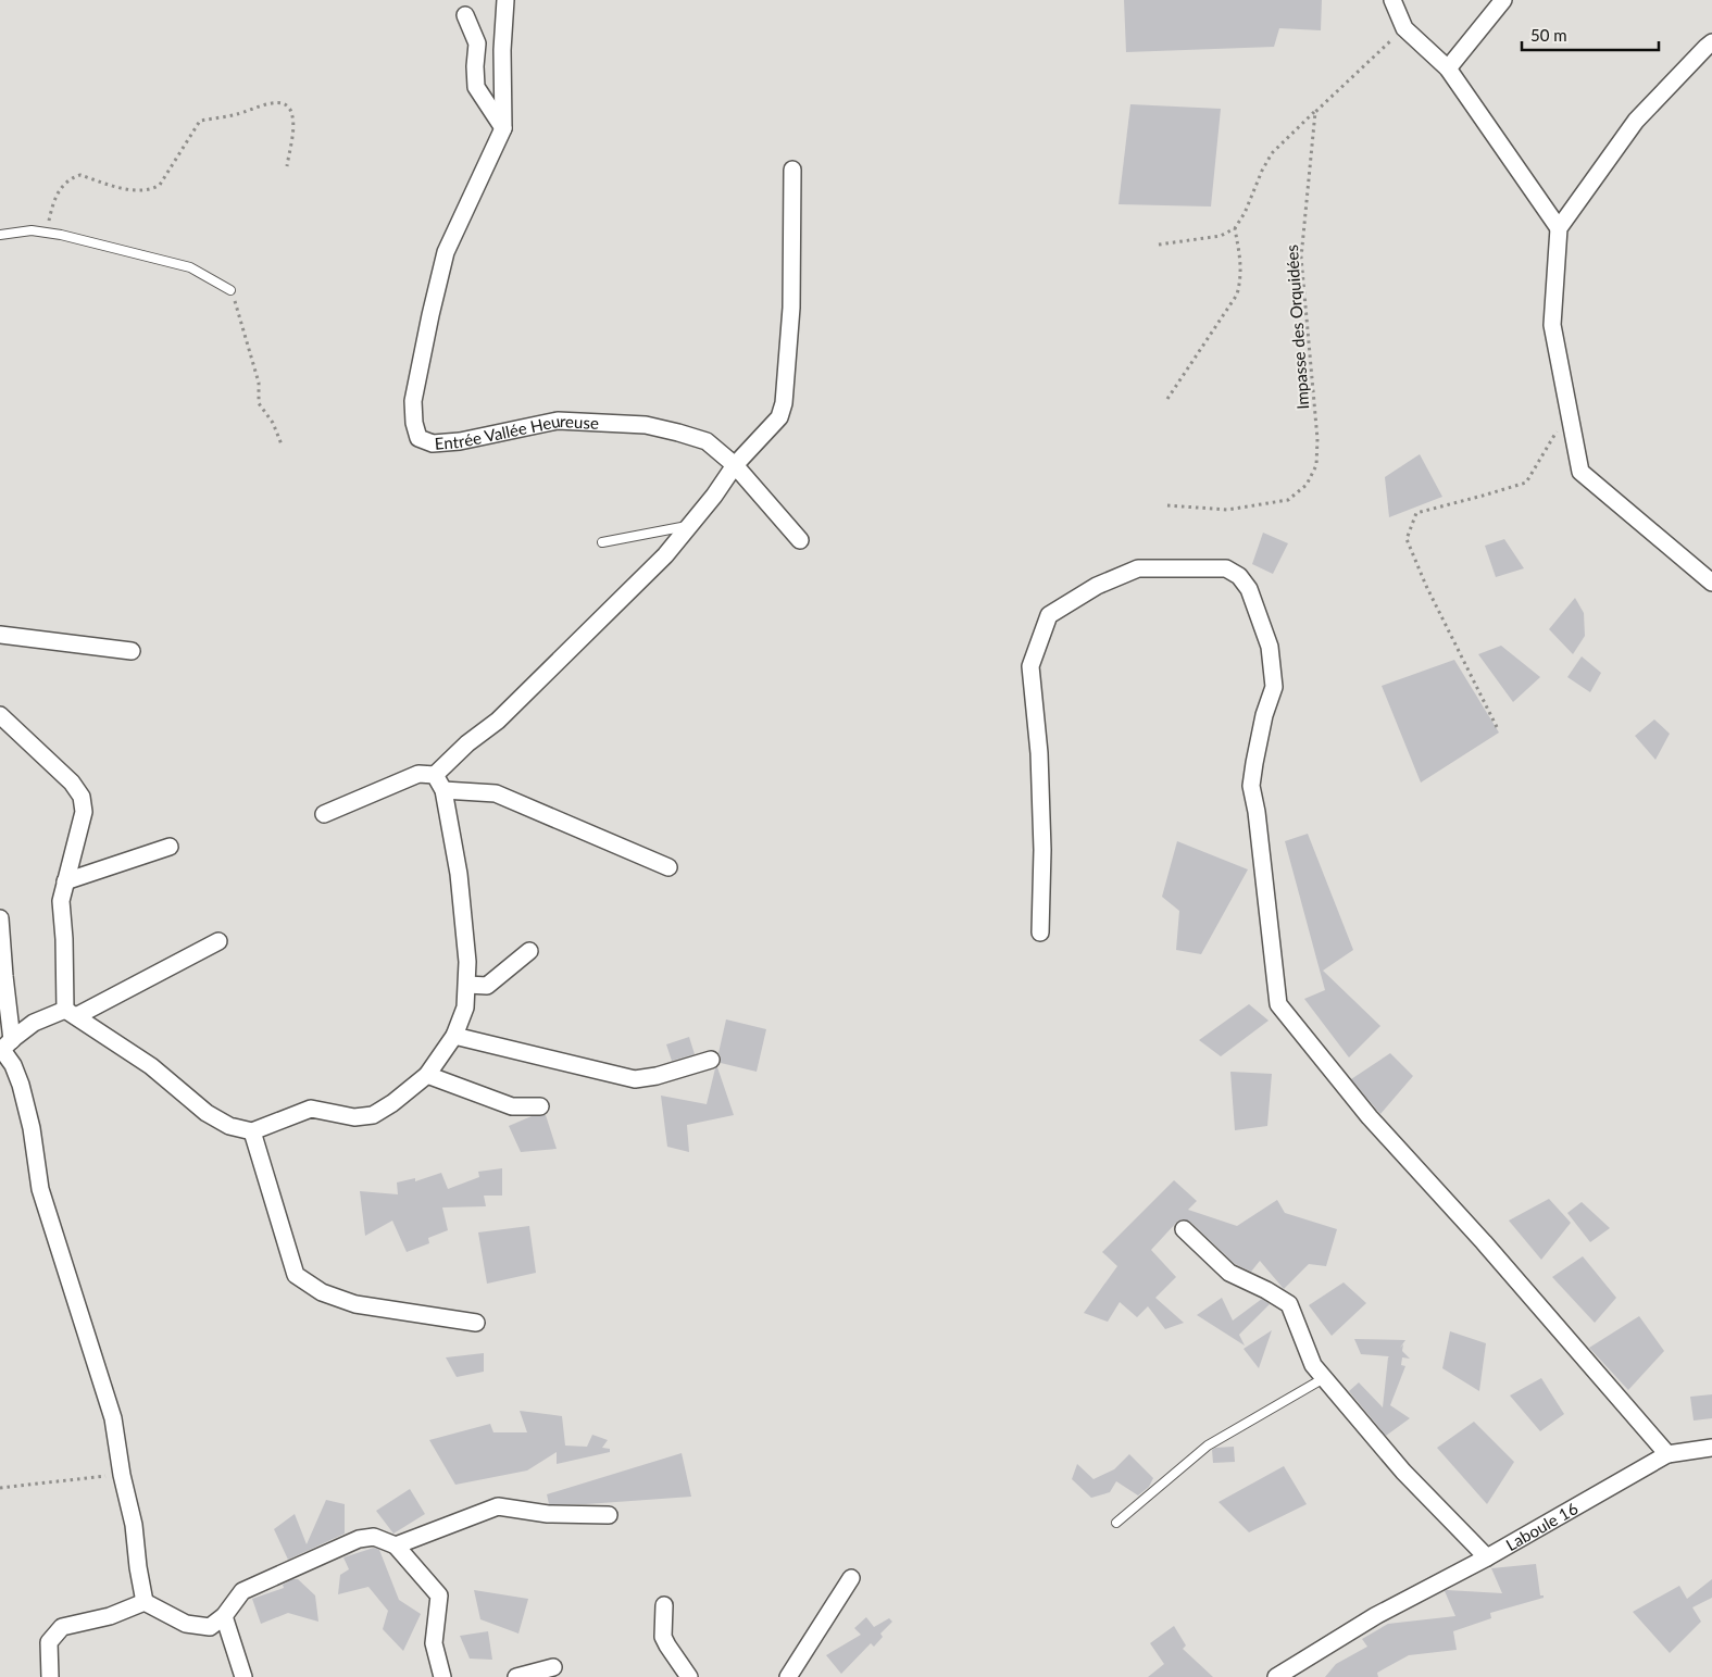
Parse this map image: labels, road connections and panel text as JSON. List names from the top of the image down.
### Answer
{
  "streets": {
    "street": ["Entrée Vallée Heureuse", "Laboule 16"],
    "path": ["Impasse des Orquidées"]
  },
  "scale_bar": "50 m"
}
